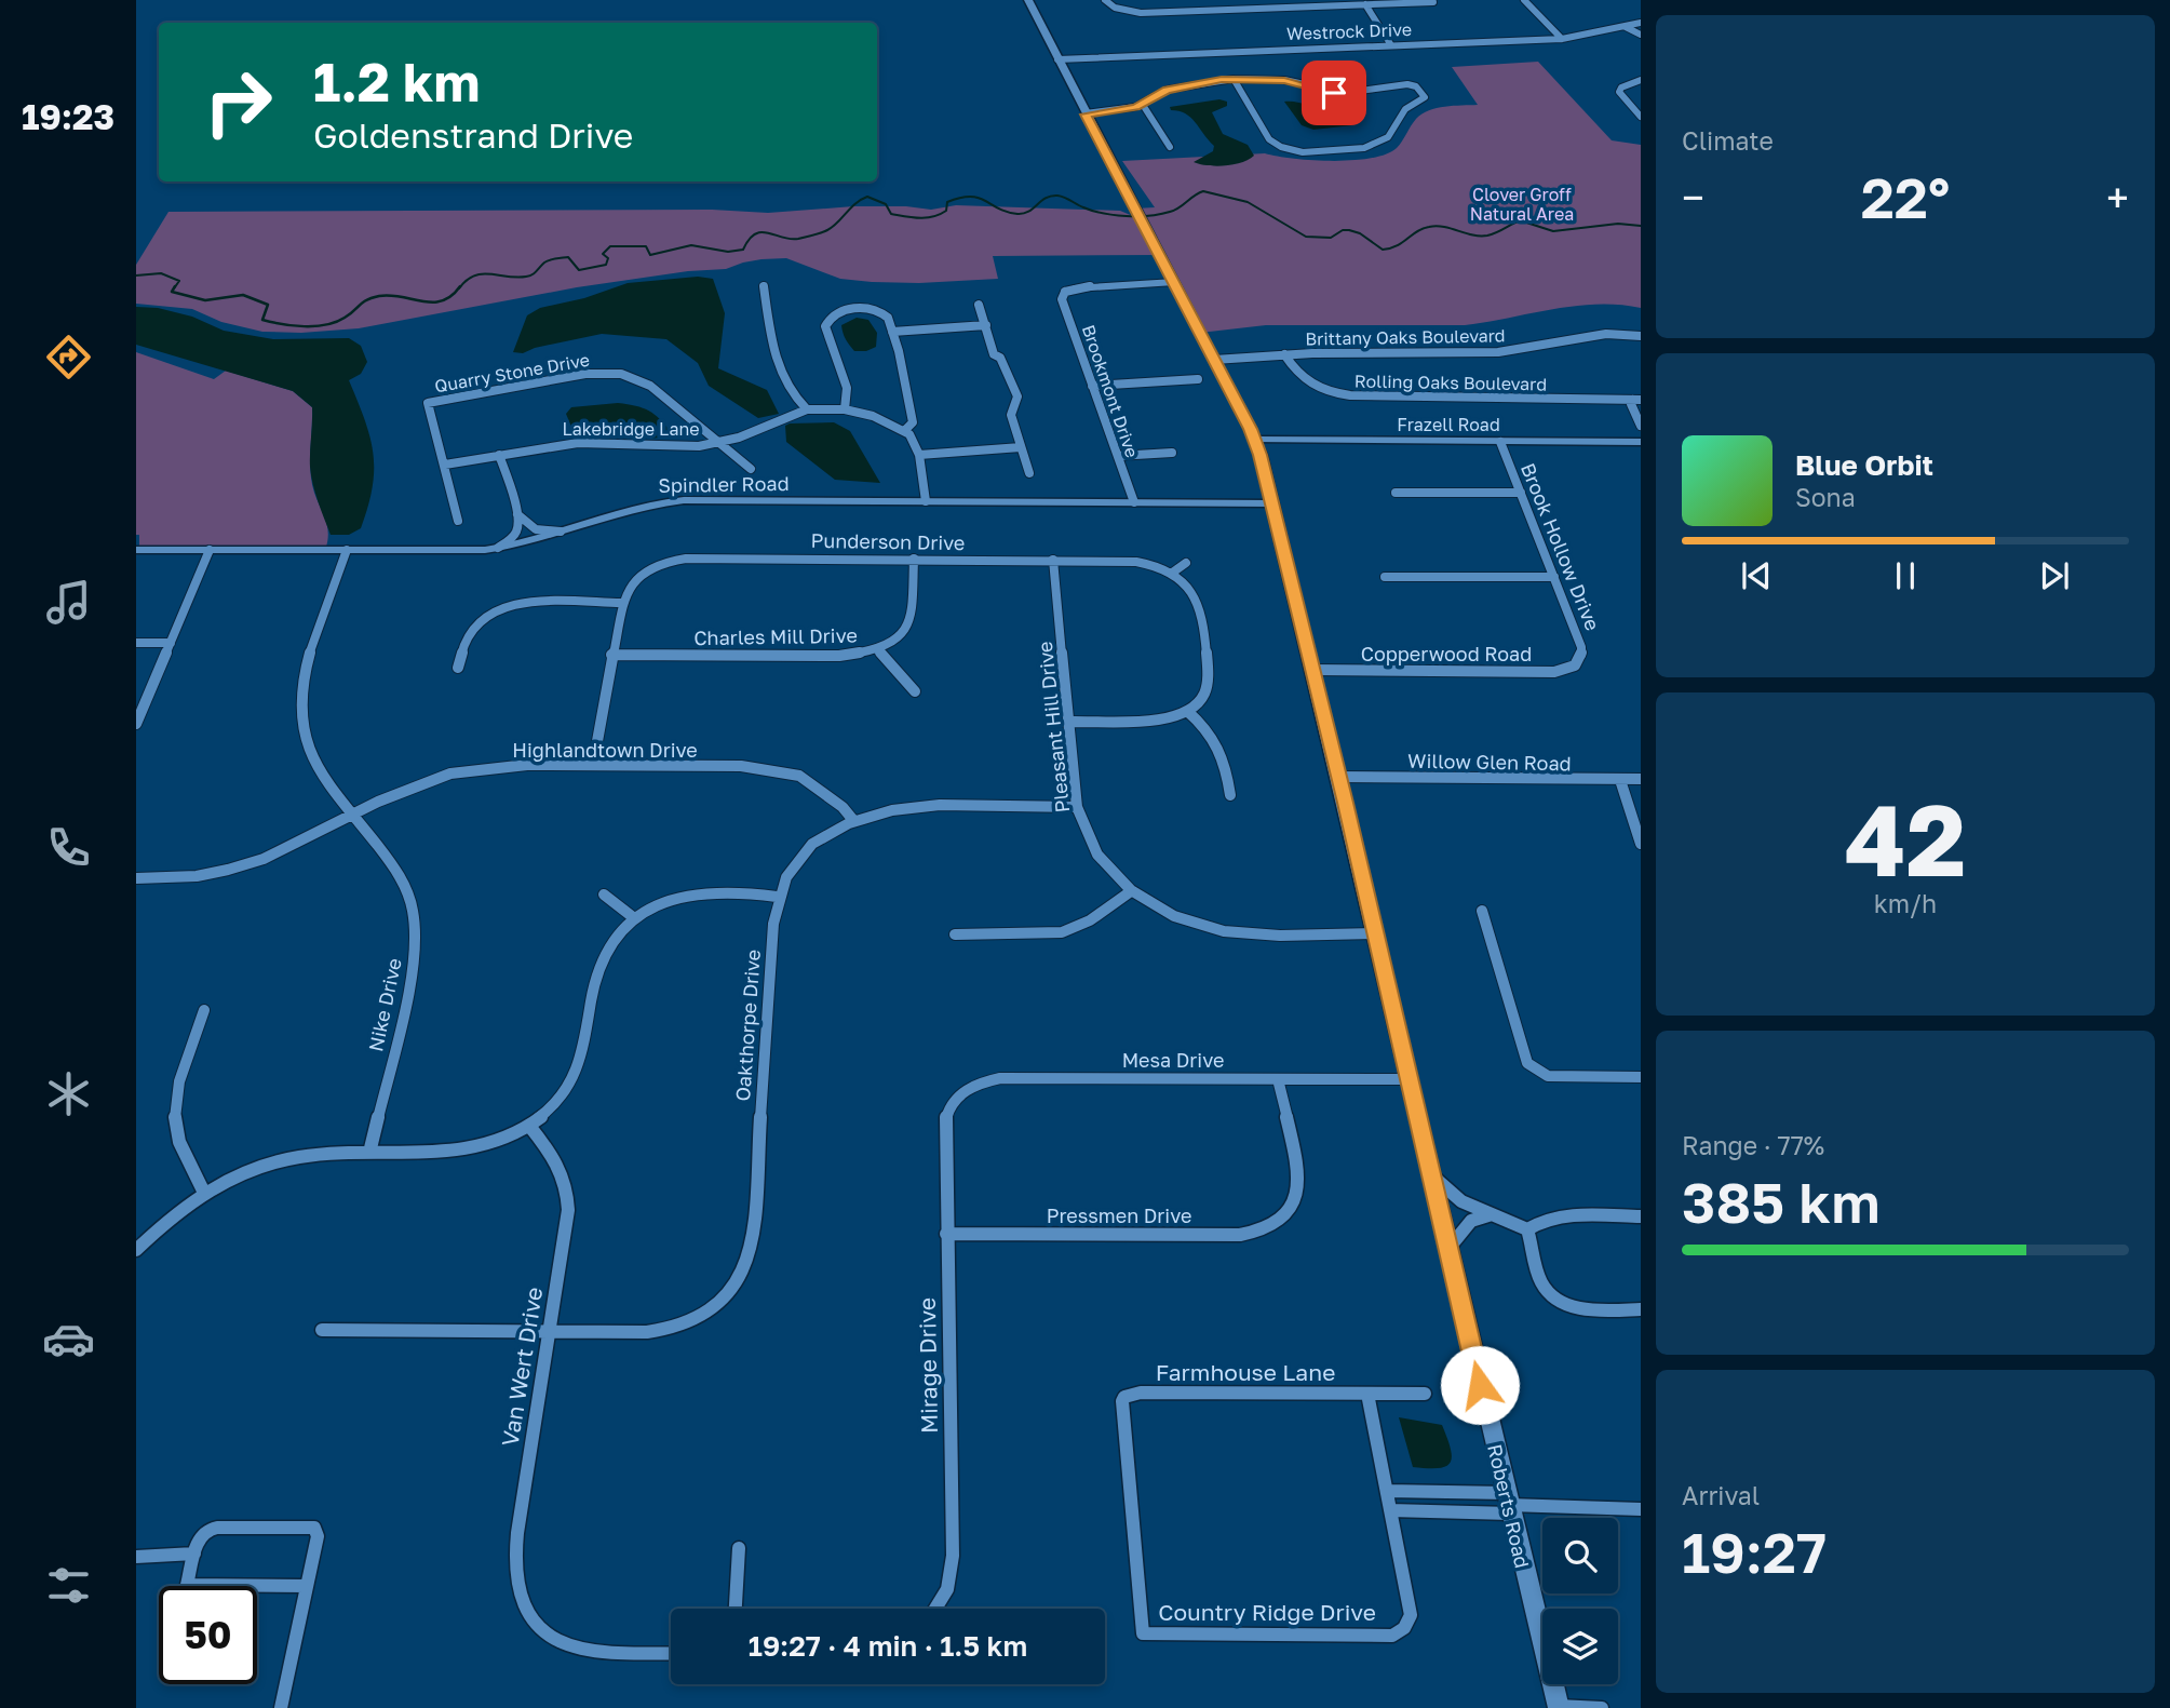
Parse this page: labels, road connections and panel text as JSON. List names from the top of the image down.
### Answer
{
  "streets": {
    "main road": ["Roberts Road"],
    "street": [
      "Westrock Drive",
      "Brittany Oaks Boulevard",
      "Quarry Stone Drive",
      "Rolling Oaks Boulevard",
      "Brookmont Drive",
      "Frazell Road",
      "Lakebridge Lane",
      "Spindler Road",
      "Punderson Drive",
      "Brook Hollow Drive",
      "Charles Mill Drive",
      "Copperwood Road",
      "Pleasant Hill Drive",
      "Highlandtown Drive",
      "Willow Glen Road",
      "Nike Drive",
      "Oakthorpe Drive",
      "Mesa Drive",
      "Pressmen Drive",
      "Mirage Drive",
      "Van Wert Drive",
      "Farmhouse Lane",
      "Country Ridge Drive"
    ]
  },
  "crossings": [
    ["Westrock Drive", "Roberts Road"],
    ["Brittany Oaks Boulevard", "Rolling Oaks Boulevard"],
    ["Brittany Oaks Boulevard", "Roberts Road"],
    ["Quarry Stone Drive", "Lakebridge Lane"],
    ["Brookmont Drive", "Spindler Road"],
    ["Brookmont Drive", "Roberts Road"],
    ["Frazell Road", "Brook Hollow Drive"],
    ["Frazell Road", "Roberts Road"],
    ["Spindler Road", "Nike Drive"],
    ["Spindler Road", "Roberts Road"],
    ["Punderson Drive", "Charles Mill Drive"],
    ["Punderson Drive", "Pleasant Hill Drive"],
    ["Brook Hollow Drive", "Copperwood Road"],
    ["Copperwood Road", "Roberts Road"],
    ["Pleasant Hill Drive", "Oakthorpe Drive"],
    ["Pleasant Hill Drive", "Roberts Road"],
    ["Highlandtown Drive", "Nike Drive"],
    ["Highlandtown Drive", "Oakthorpe Drive"],
    ["Willow Glen Road", "Roberts Road"],
    ["Oakthorpe Drive", "Van Wert Drive"],
    ["Mesa Drive", "Pressmen Drive"],
    ["Mesa Drive", "Mirage Drive"],
    ["Mesa Drive", "Roberts Road"],
    ["Pressmen Drive", "Mirage Drive"],
    ["Farmhouse Lane", "Country Ridge Drive"]
  ],
  "parks": ["Clover Groff Natural Area"],
  "page": {
    "tabs": "19:23",
    "tile": [
      "Climate",
      ["42", "km/h"],
      ["Range · 77%", "385 km"],
      ["Arrival", "19:27"]
    ],
    "turn": ["1.2 km", "Goldenstrand Drive"],
    "heat": ["−", "22°", "+"],
    "song": ["Blue Orbit", "Sona"],
    "limit": "50",
    "trip": "19:27 · 4 min · 1.5 km"
  }
}
